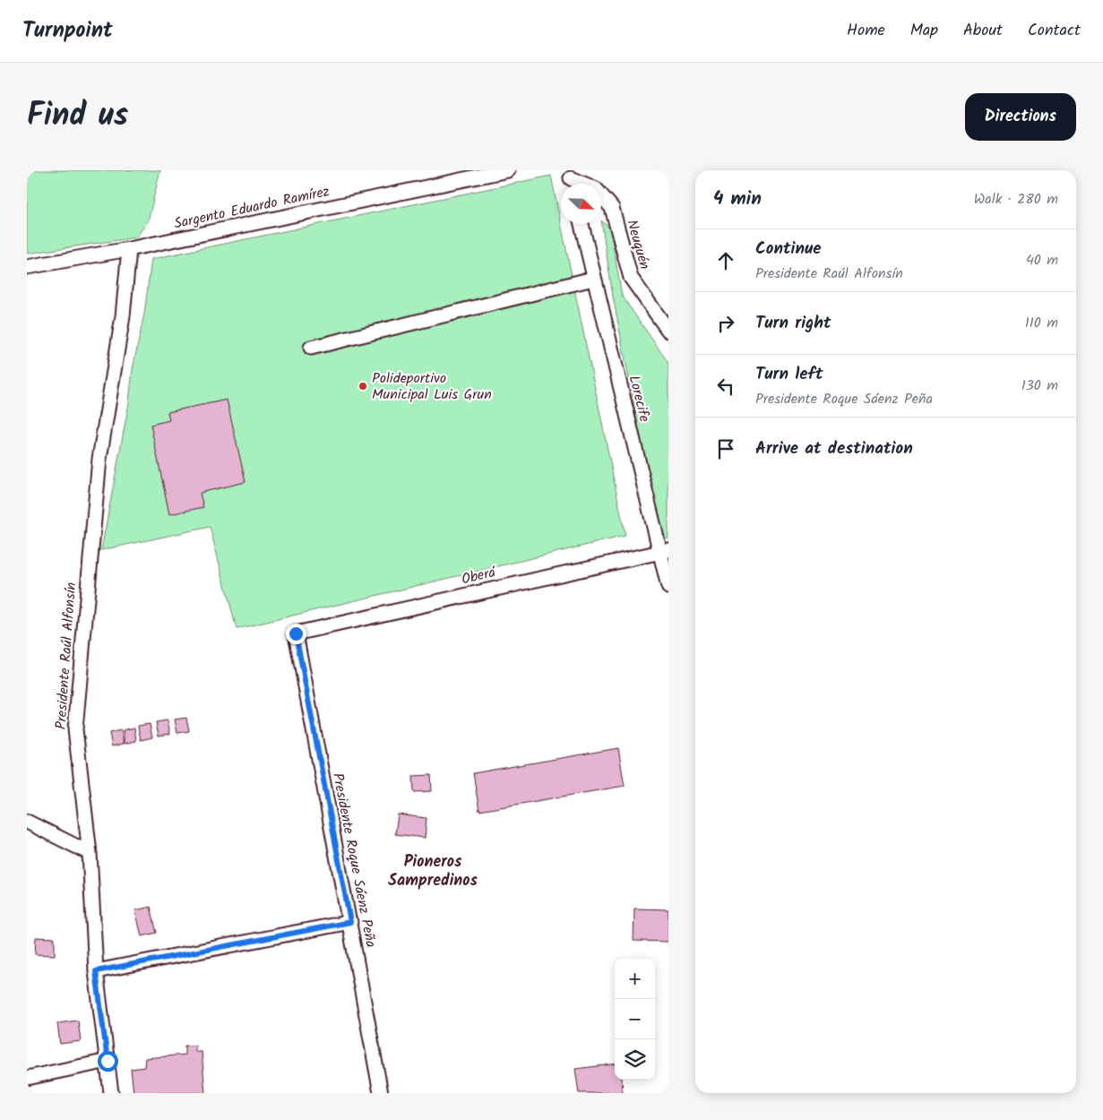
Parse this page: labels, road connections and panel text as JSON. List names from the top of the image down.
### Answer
{
  "streets": {
    "street": [
      "Sargento Eduardo Ramírez",
      "Neuquén",
      "Lorecife",
      "Oberá",
      "Presidente Raúl Alfonsín",
      "Presidente Roque Sáenz Peña"
    ]
  },
  "crossings": [
    ["Sargento Eduardo Ramírez", "Presidente Raúl Alfonsín"],
    ["Lorecife", "Oberá"],
    ["Oberá", "Presidente Roque Sáenz Peña"]
  ],
  "districts": ["Pioneros Sampredinos"],
  "places": ["Polideportivo Municipal Luis Grun"],
  "north": "bottom right",
  "page": {
    "header": "Turnpoint",
    "nav": [
      "Home",
      "Map",
      "About",
      "Contact"
    ],
    "title": "Find us",
    "buttons": "Directions",
    "heading": ["4 min", "Walk · 280 m"],
    "list": [
      ["Continue", "Presidente Raúl Alfonsín", "40 m"],
      ["Turn right", "110 m"],
      ["Turn left", "Presidente Roque Sáenz Peña", "130 m"],
      "Arrive at destination"
    ],
    "map_buttons": ["+", "−"]
  }
}
